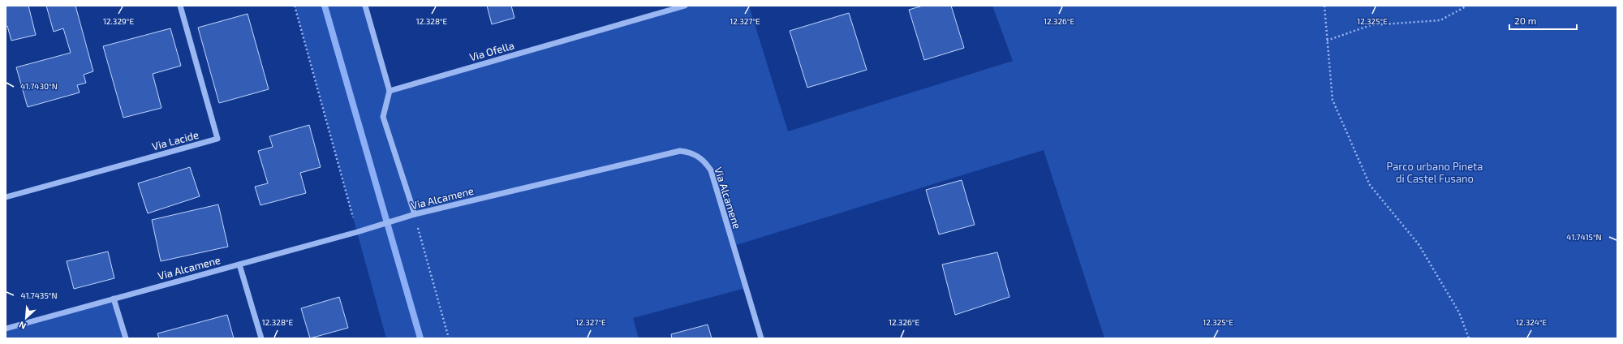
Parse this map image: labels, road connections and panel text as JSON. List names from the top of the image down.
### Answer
{
  "streets": {
    "street": ["Via Ofella", "Via Lacide", "Via Alcamene"]
  },
  "parks": ["Parco urbano Pineta di Castel Fusano"],
  "scale_bar": "20 m",
  "north": "bottom left",
  "coordinates": [
    "12.329°E",
    "12.328°E",
    "12.327°E",
    "12.326°E",
    "12.325°E",
    "41.7430°N",
    "41.7415°N",
    "41.7435°N",
    "12.324°E"
  ]
}
